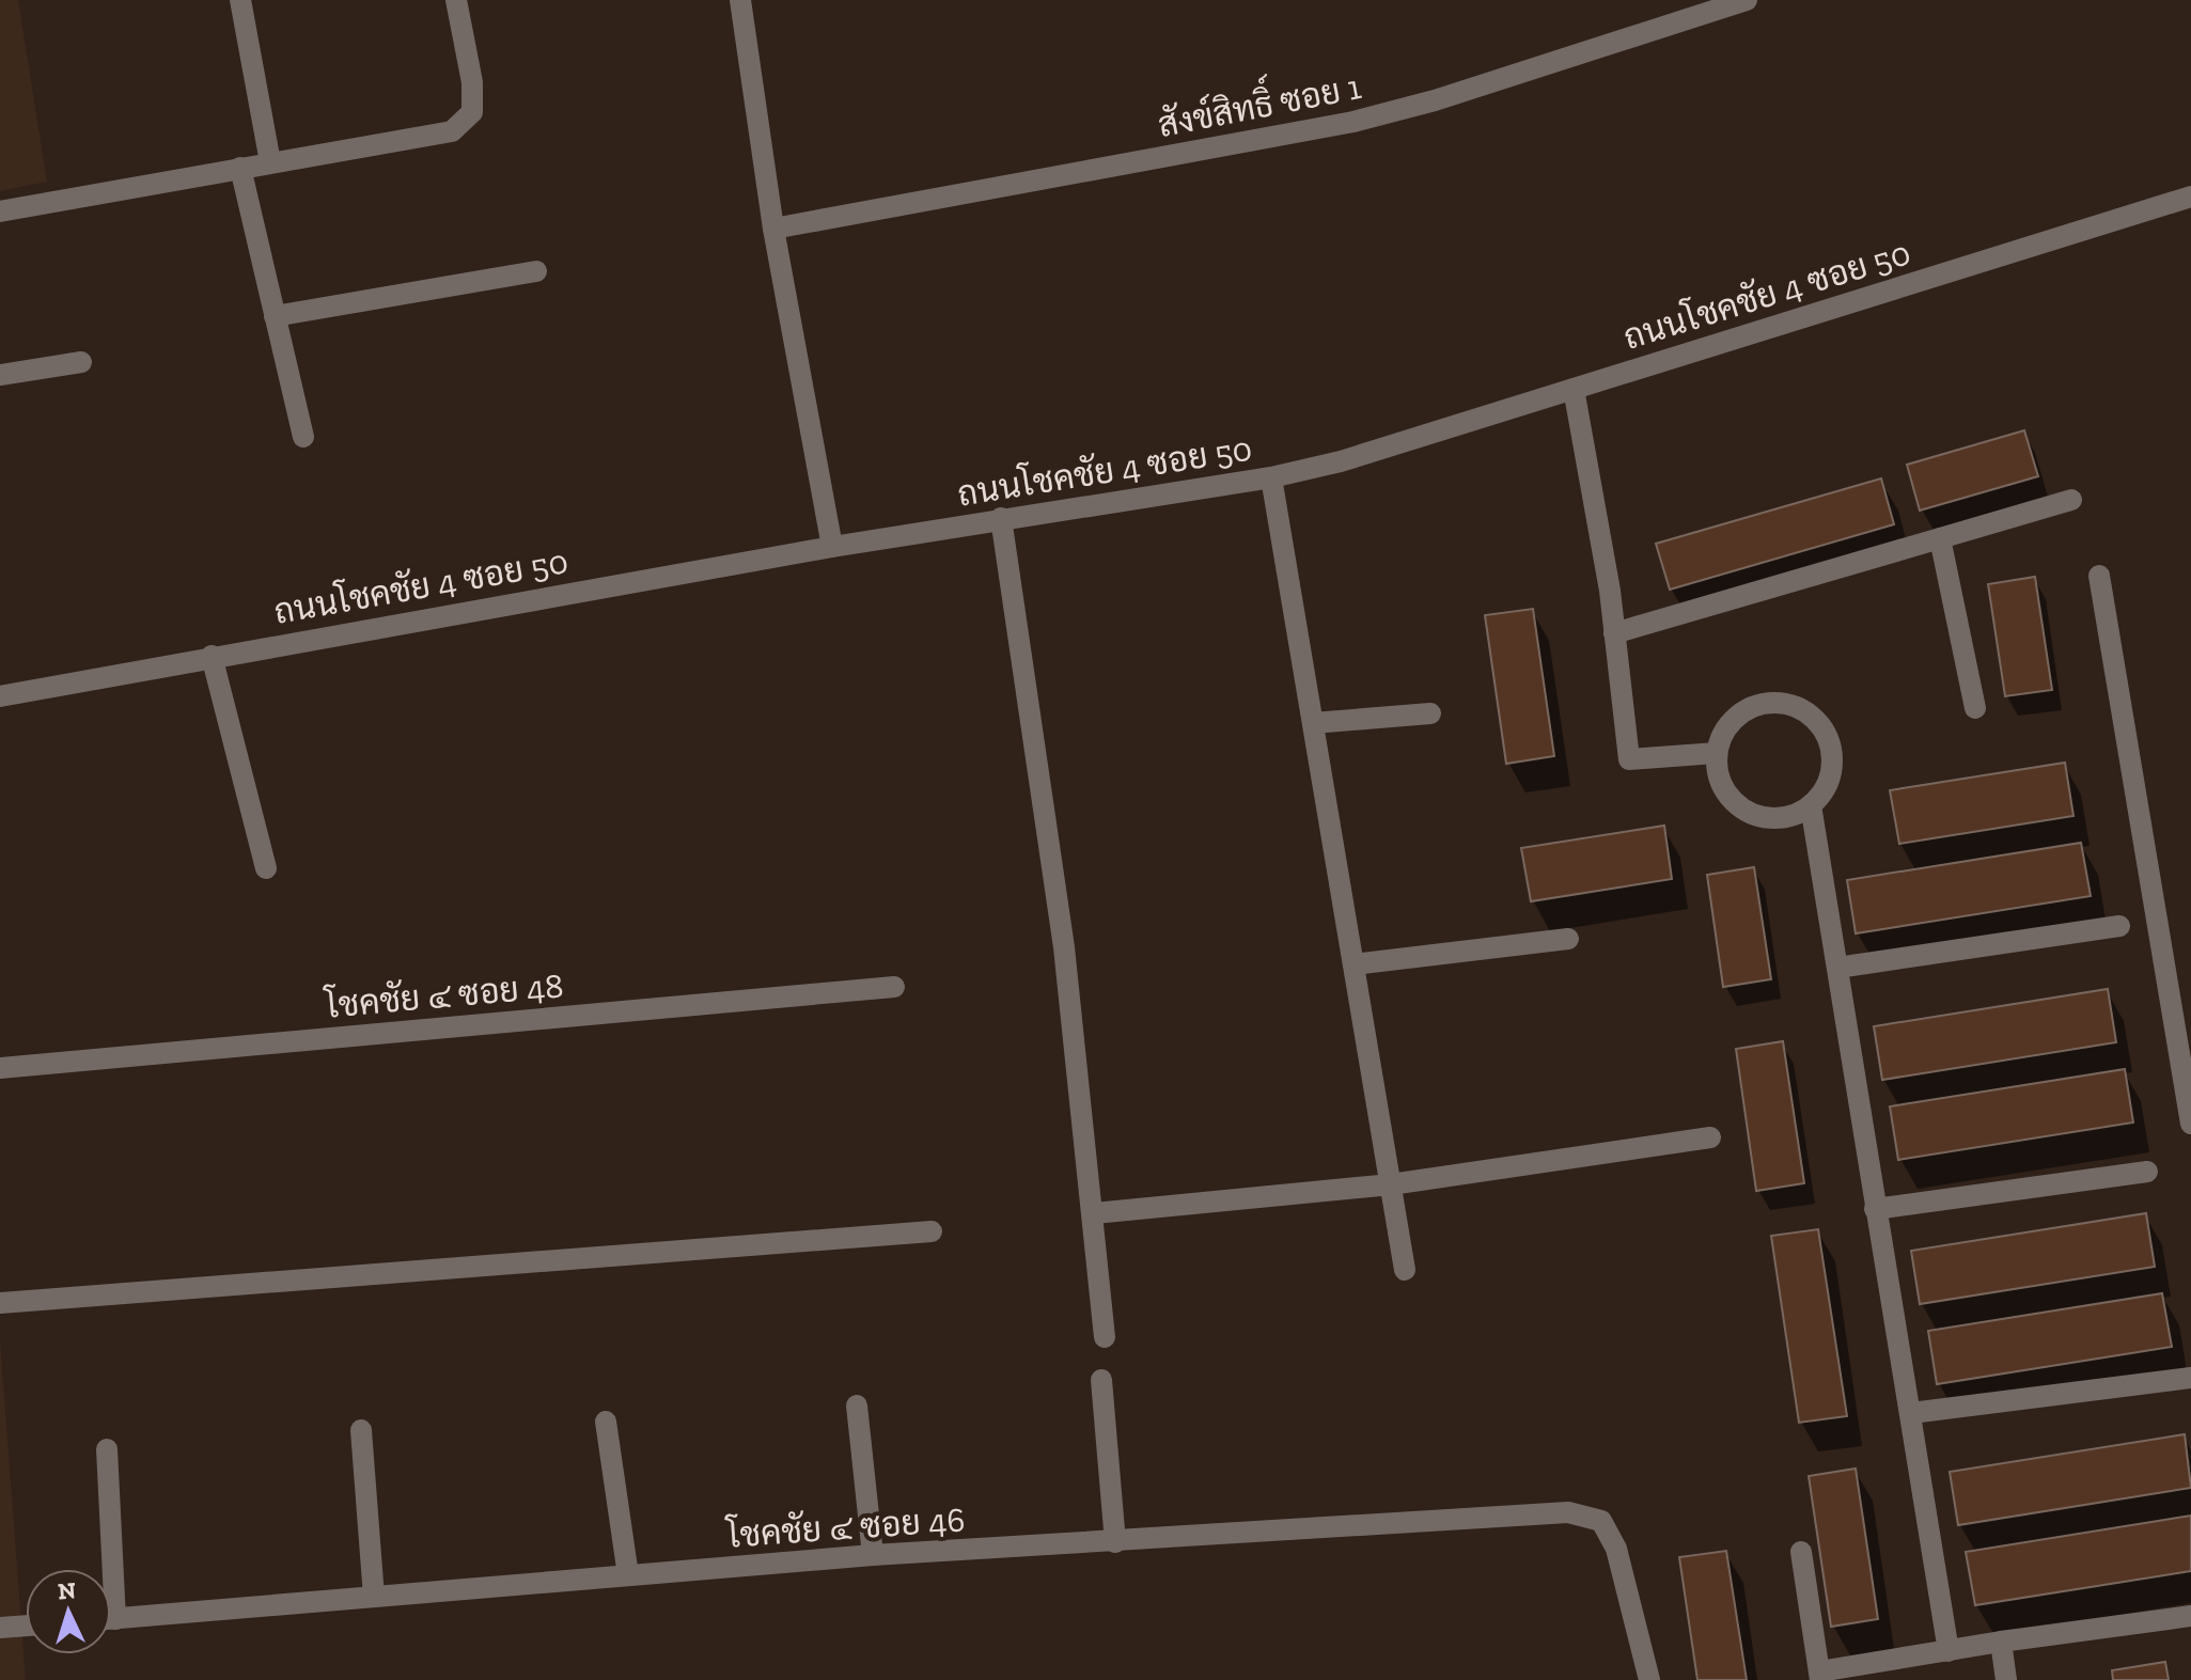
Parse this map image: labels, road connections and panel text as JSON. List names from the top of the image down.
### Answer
{
  "streets": {
    "street": [
      "สังข์สิทธิ์ ซอย 1",
      "ถนนโชคชัย 4 ซอย 50",
      "โชคชัย ๔ ซอย 48",
      "โชคชัย ๔ ซอย 46"
    ]
  },
  "north": "top"
}
